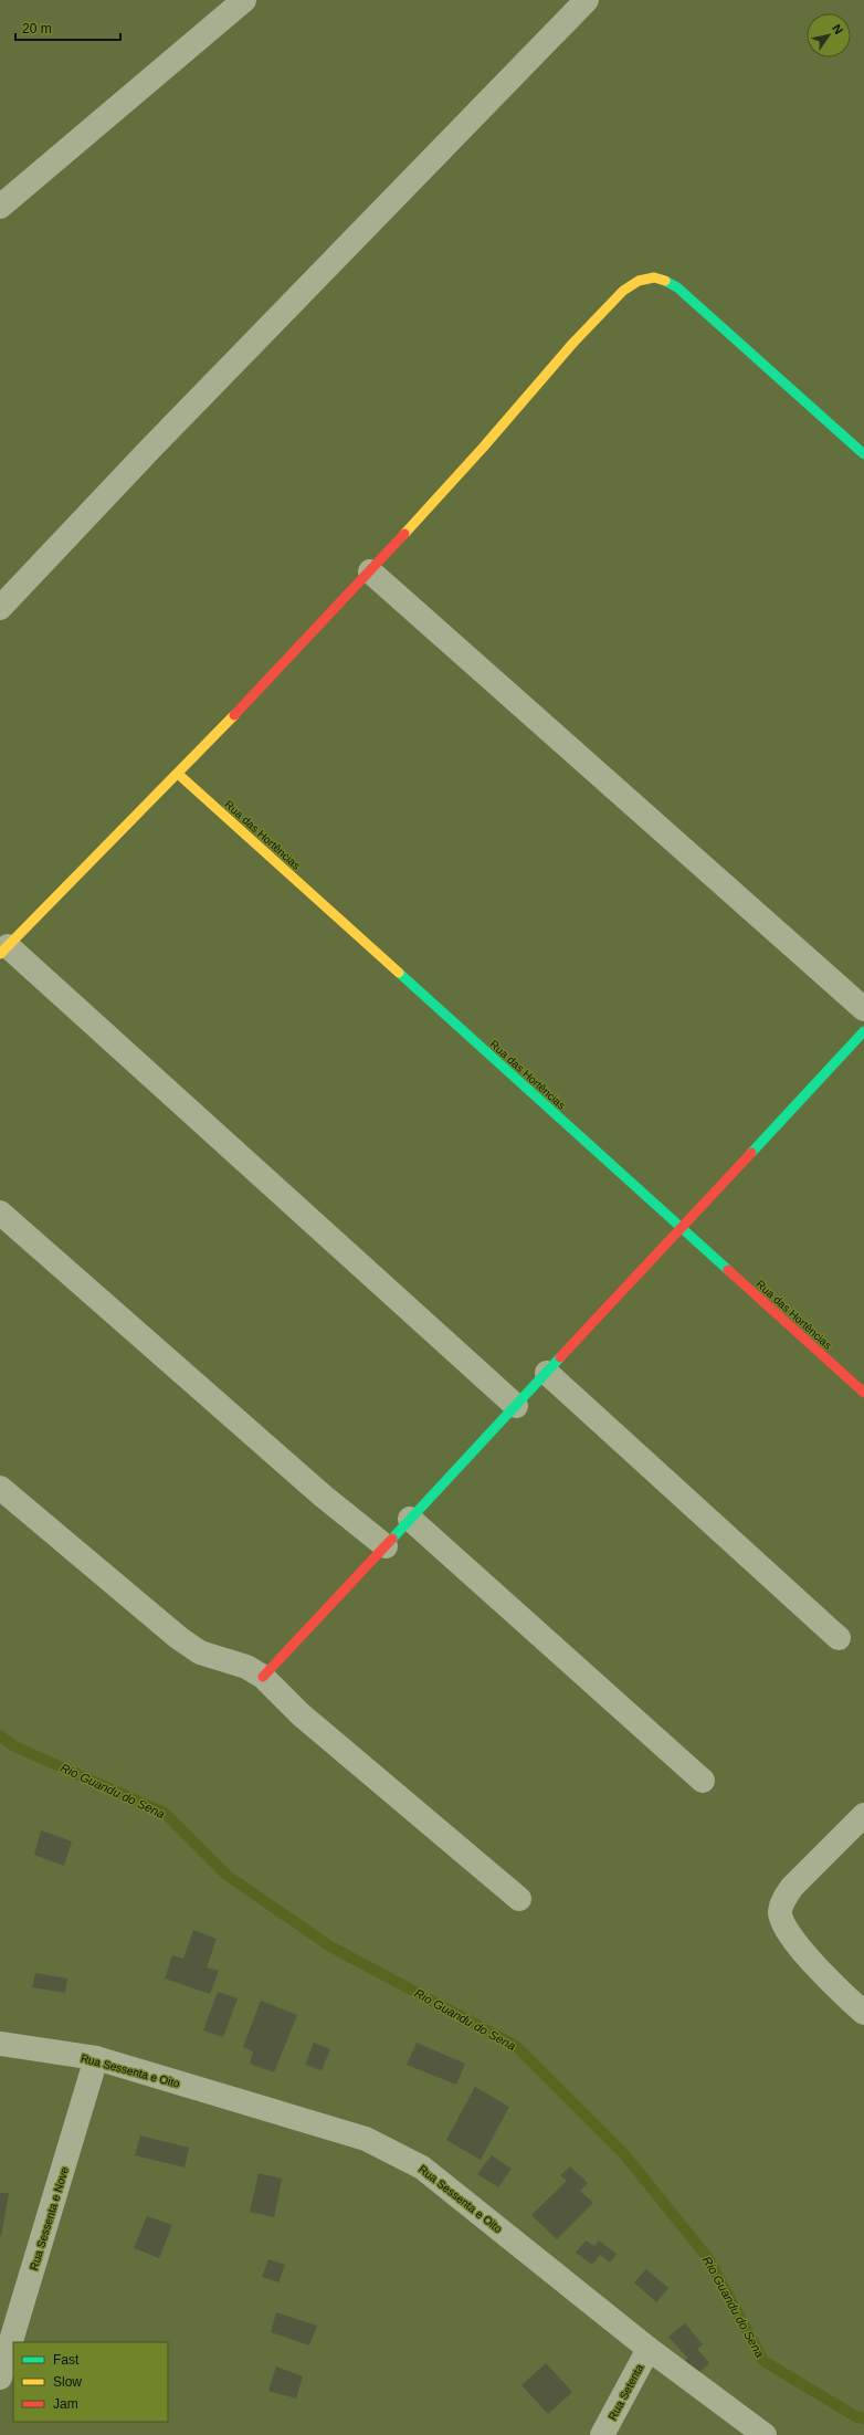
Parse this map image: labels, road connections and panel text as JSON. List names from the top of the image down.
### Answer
{
  "streets": {
    "street": [
      "Rua das Hortências",
      "Rua Sessenta e Oito",
      "Rua Sessenta e Nove",
      "Rua Setenta"
    ]
  },
  "crossings": [
    ["Rua Sessenta e Oito", "Rua Sessenta e Nove"],
    ["Rua Sessenta e Oito", "Rua Setenta"]
  ],
  "water": ["Rio Guandu do Sena"],
  "legend": ["Fast", "Slow", "Jam"],
  "scale_bar": "20 m",
  "north": "top right"
}
